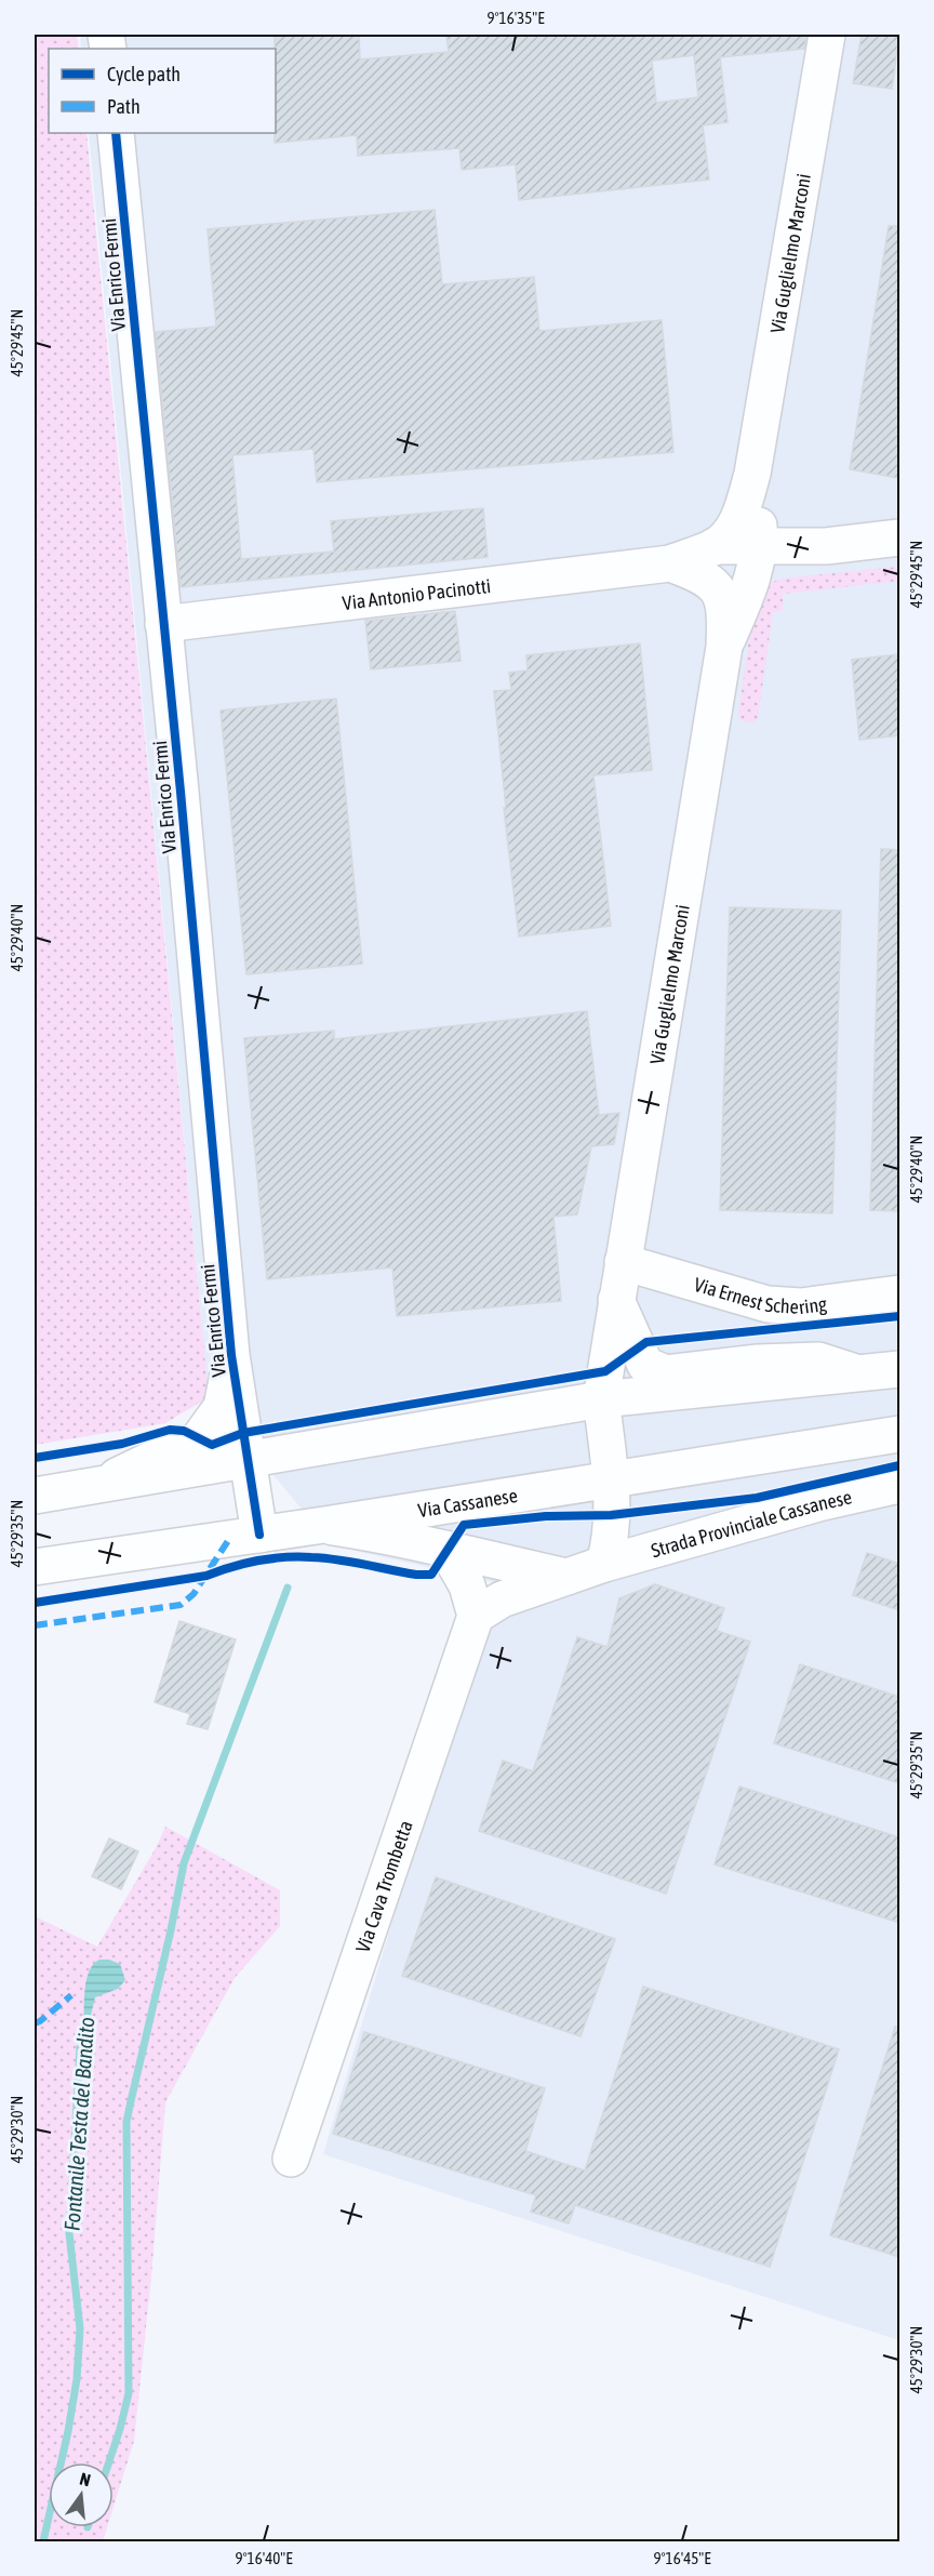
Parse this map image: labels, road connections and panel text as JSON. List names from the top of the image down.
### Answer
{
  "streets": {
    "street": [
      "Via Guglielmo Marconi",
      "Via Enrico Fermi",
      "Via Antonio Pacinotti",
      "Via Ernest Schering",
      "Via Cassanese",
      "Strada Provinciale Cassanese",
      "Via Cava Trombetta"
    ]
  },
  "crossings": [
    ["Via Guglielmo Marconi", "Via Antonio Pacinotti"],
    ["Via Guglielmo Marconi", "Via Ernest Schering"],
    ["Via Enrico Fermi", "Via Antonio Pacinotti"],
    ["Via Enrico Fermi", "Via Cassanese"]
  ],
  "water": ["Fontanile Testa del Bandito"],
  "legend": ["Cycle path", "Path"],
  "north": "top",
  "coordinates": [
    "9°16'35\"E",
    "45°29'45\"N",
    "45°29'40\"N",
    "45°29'35\"N",
    "45°29'30\"N",
    "9°16'40\"E",
    "9°16'45\"E"
  ]
}
